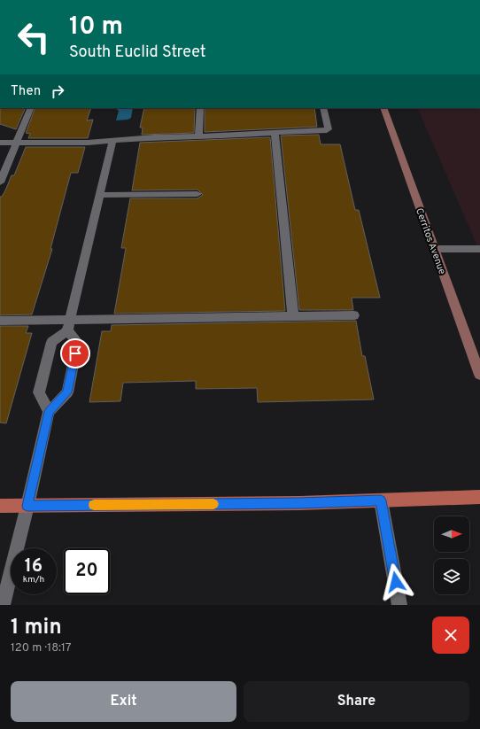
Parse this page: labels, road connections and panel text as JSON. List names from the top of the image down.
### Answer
{
  "streets": {
    "street": ["Cerritos Avenue"]
  },
  "north": "right",
  "page": {
    "turn": ["10 m", "South Euclid Street"],
    "then": "Then",
    "speed": "16 km/h",
    "limit": "20",
    "heading": ["1 min", "120 m · 18:17"],
    "buttons": ["Exit", "Share"]
  }
}
